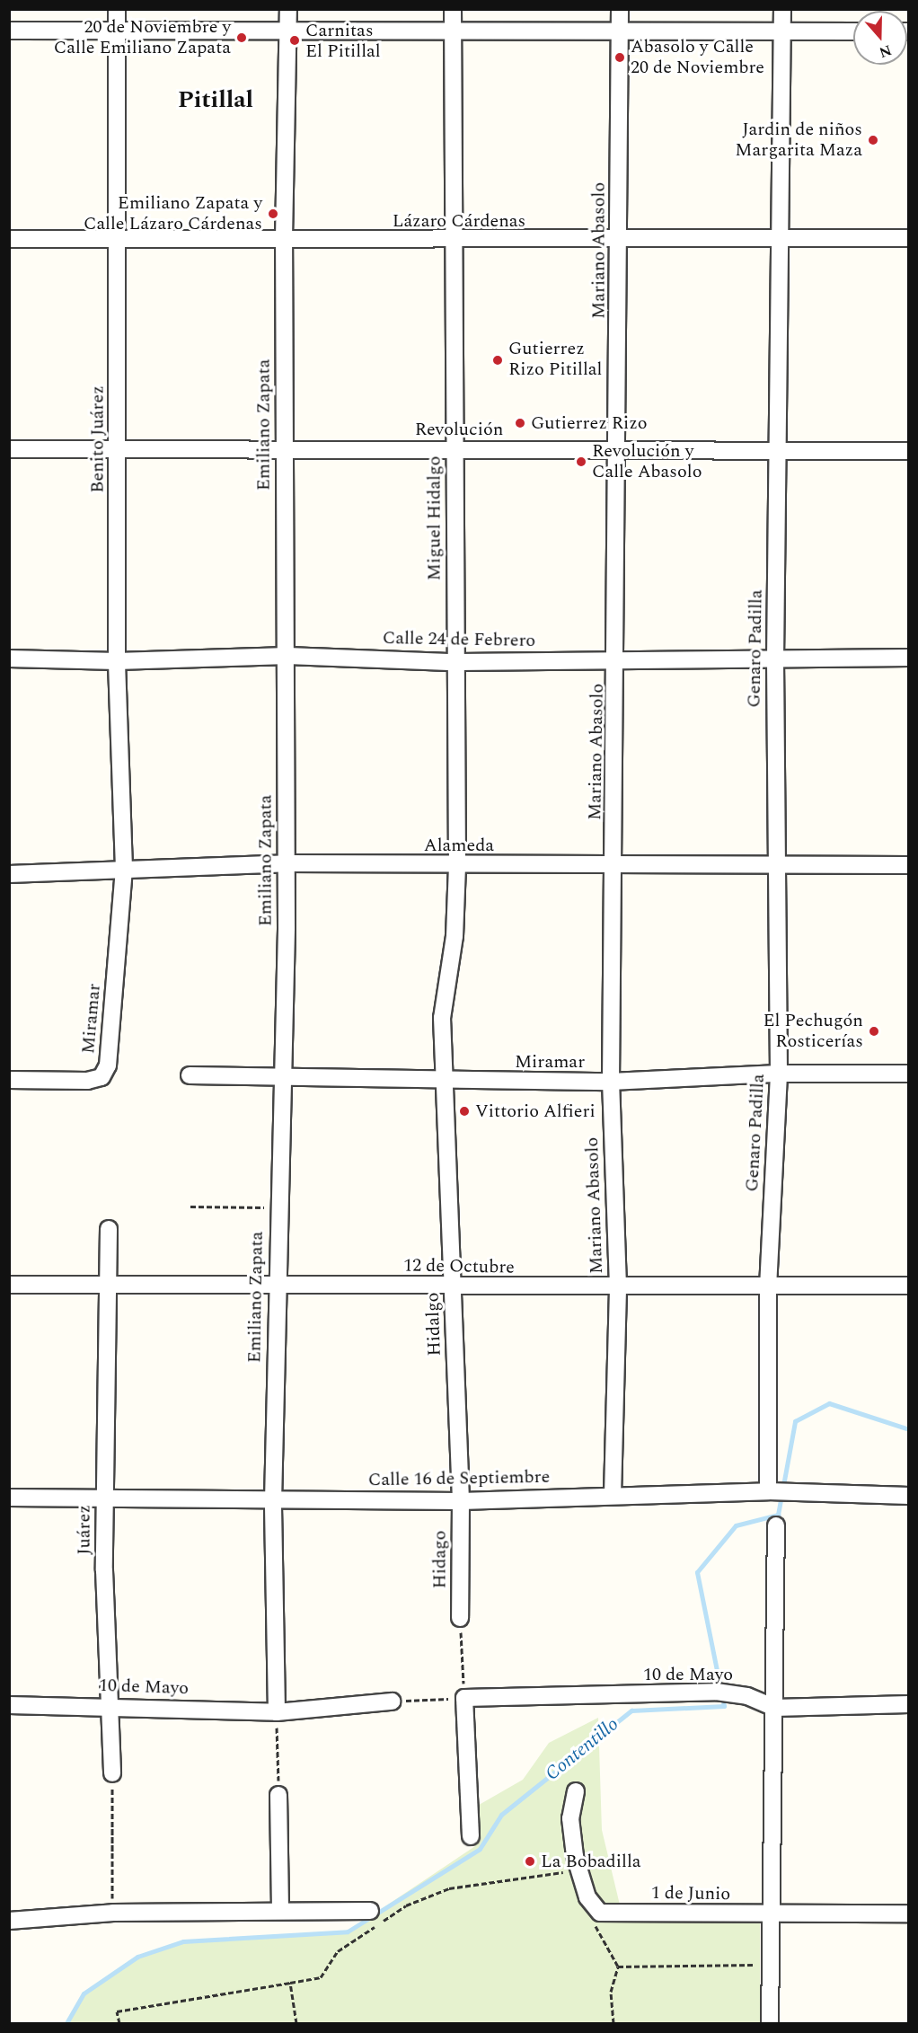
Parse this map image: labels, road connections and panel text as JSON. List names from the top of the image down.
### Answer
{
  "streets": {
    "street": [
      "Lázaro Cárdenas",
      "Mariano Abasolo",
      "Emiliano Zapata",
      "Revolución",
      "Benito Juárez",
      "Miguel Hidalgo",
      "Calle 24 de Febrero",
      "Genaro Padilla",
      "Alameda",
      "Miramar",
      "12 de Octubre",
      "Hidalgo",
      "Calle 16 de Septiembre",
      "Juárez",
      "Hidago",
      "10 de Mayo",
      "1 de Junio"
    ]
  },
  "crossings": [
    ["Lázaro Cárdenas", "Mariano Abasolo"],
    ["Lázaro Cárdenas", "Emiliano Zapata"],
    ["Lázaro Cárdenas", "Benito Juárez"],
    ["Lázaro Cárdenas", "Miguel Hidalgo"],
    ["Lázaro Cárdenas", "Genaro Padilla"],
    ["Mariano Abasolo", "Revolución"],
    ["Mariano Abasolo", "Calle 24 de Febrero"],
    ["Mariano Abasolo", "Alameda"],
    ["Mariano Abasolo", "Miramar"],
    ["Mariano Abasolo", "12 de Octubre"],
    ["Mariano Abasolo", "Calle 16 de Septiembre"],
    ["Emiliano Zapata", "Revolución"],
    ["Emiliano Zapata", "Calle 24 de Febrero"],
    ["Emiliano Zapata", "Alameda"],
    ["Emiliano Zapata", "Miramar"],
    ["Emiliano Zapata", "12 de Octubre"],
    ["Emiliano Zapata", "Calle 16 de Septiembre"],
    ["Emiliano Zapata", "10 de Mayo"],
    ["Revolución", "Benito Juárez"],
    ["Revolución", "Miguel Hidalgo"],
    ["Revolución", "Genaro Padilla"],
    ["Benito Juárez", "Calle 24 de Febrero"],
    ["Benito Juárez", "Alameda"],
    ["Benito Juárez", "Miramar"],
    ["Miguel Hidalgo", "Calle 24 de Febrero"],
    ["Miguel Hidalgo", "Alameda"],
    ["Miguel Hidalgo", "Hidalgo"],
    ["Calle 24 de Febrero", "Genaro Padilla"],
    ["Genaro Padilla", "Alameda"],
    ["Genaro Padilla", "Miramar"],
    ["Genaro Padilla", "12 de Octubre"],
    ["Genaro Padilla", "Calle 16 de Septiembre"],
    ["Alameda", "Miramar"],
    ["Alameda", "Hidalgo"],
    ["Miramar", "Hidalgo"],
    ["12 de Octubre", "Hidalgo"],
    ["12 de Octubre", "Juárez"],
    ["Hidalgo", "Calle 16 de Septiembre"],
    ["Hidalgo", "Hidago"],
    ["Calle 16 de Septiembre", "Juárez"],
    ["Calle 16 de Septiembre", "Hidago"],
    ["Juárez", "10 de Mayo"]
  ],
  "districts": ["Pitillal"],
  "water": ["Contentillo"],
  "places": [
    "20 de Noviembre y Calle Emiliano Zapata",
    "Carnitas El Pitillal",
    "Abasolo y Calle 20 de Noviembre",
    "Jardin de niños Margarita Maza",
    "Emiliano Zapata y Calle Lázaro Cárdenas",
    "Gutierrez Rizo Pitillal",
    "Gutierrez Rizo",
    "Revolución y Calle Abasolo",
    "El Pechugón Rosticerías",
    "Vittorio Alfieri",
    "La Bobadilla"
  ],
  "north": "bottom"
}
